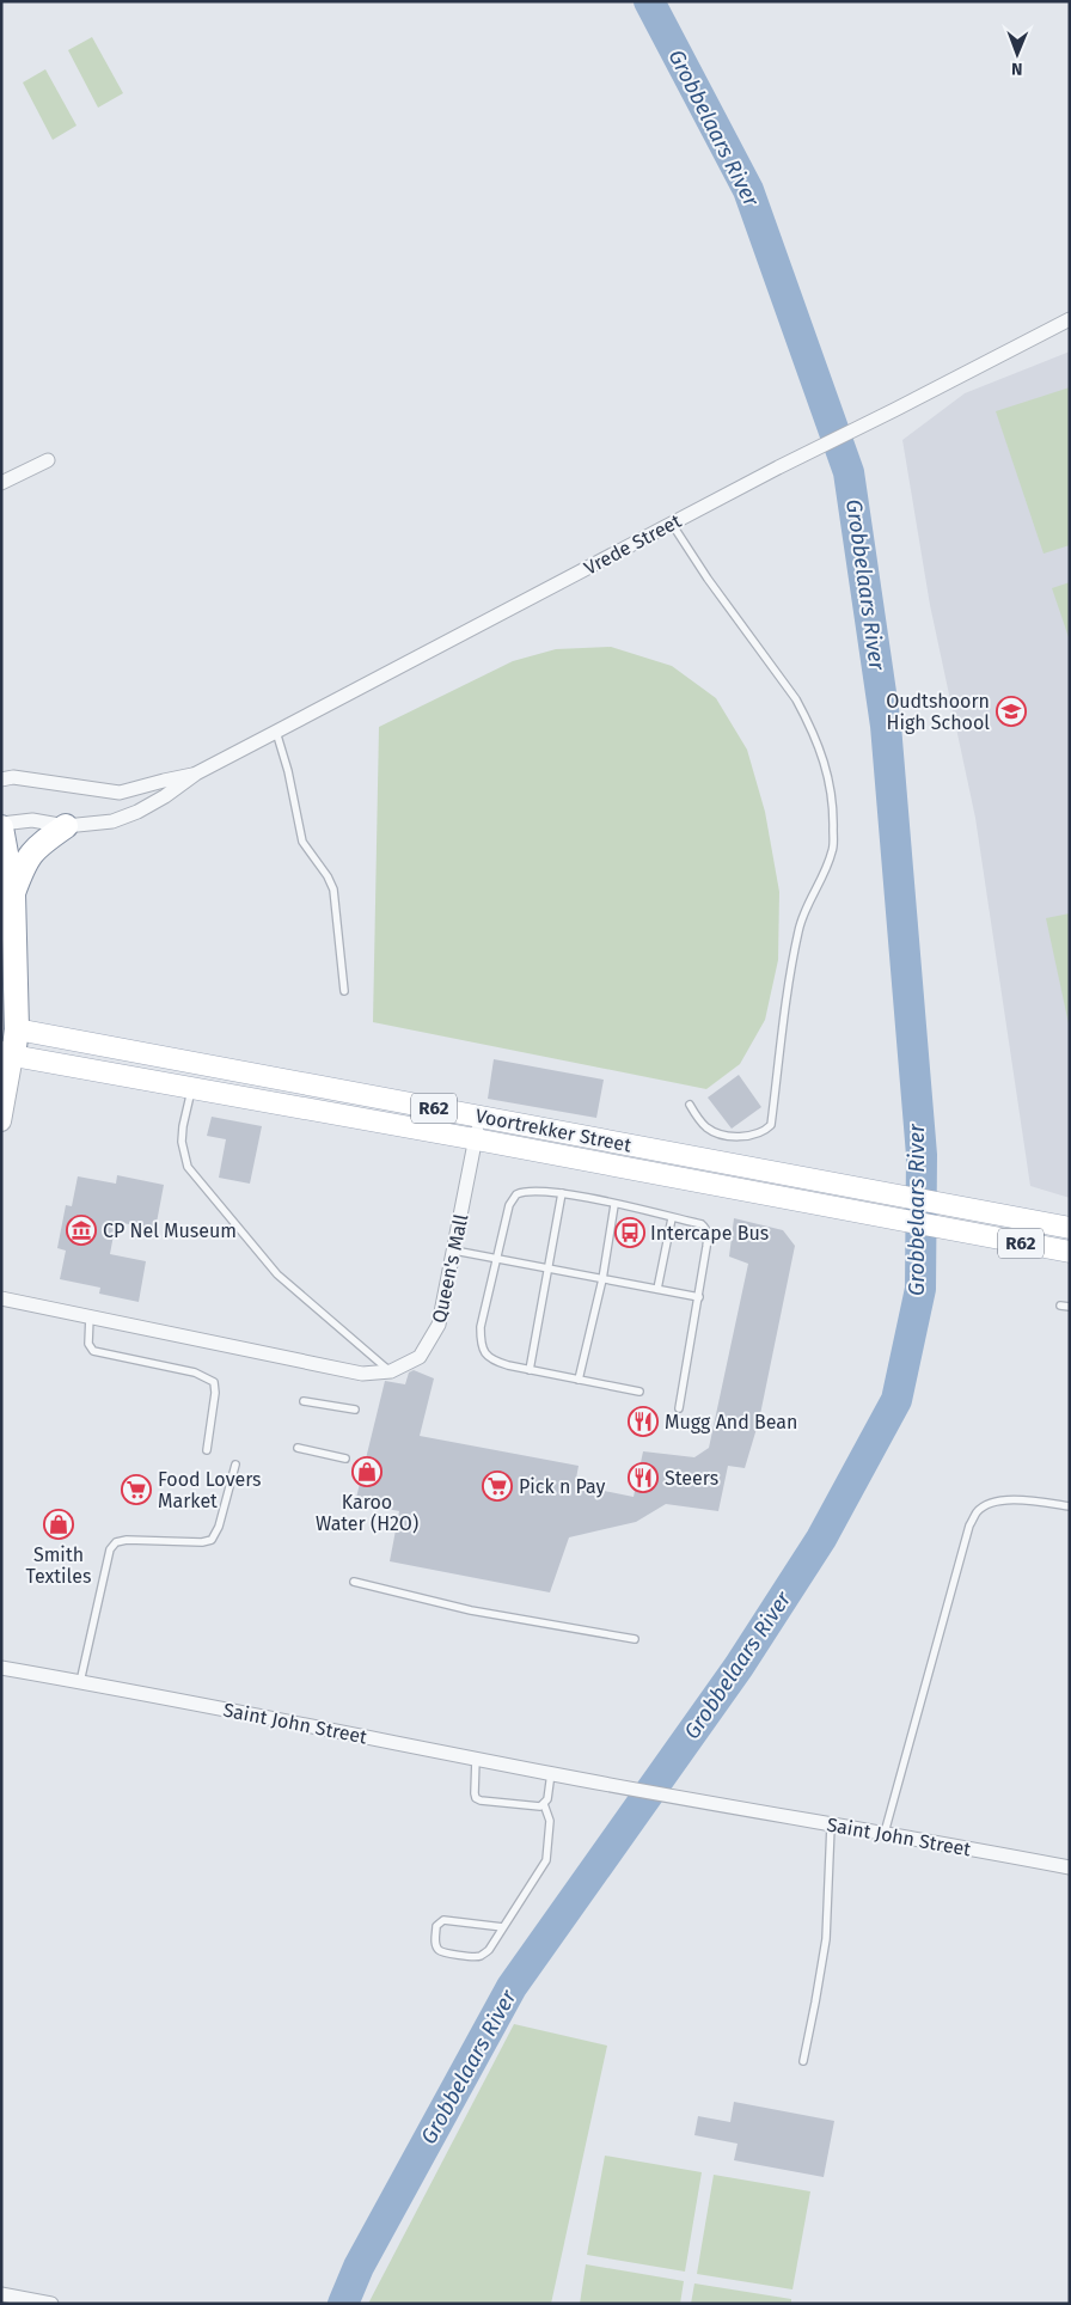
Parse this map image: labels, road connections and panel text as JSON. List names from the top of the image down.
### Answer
{
  "streets": {
    "main road": ["R62", "Voortrekker Street"],
    "street": ["Vrede Street", "Queen's Mall", "Saint John Street"]
  },
  "crossings": [
    ["Voortrekker Street", "Queen's Mall"]
  ],
  "water": ["Grobbelaars River"],
  "places": {
    "school or university": ["Oudtshoorn High School"],
    "museum": ["CP Nel Museum"],
    "bus stop": ["Intercape Bus"],
    "restaurant": ["Mugg And Bean", "Steers"],
    "shop": ["Karoo Water (H2O)", "Smith Textiles"],
    "supermarket": ["Pick n Pay", "Food Lovers Market"]
  },
  "north": "bottom"
}
